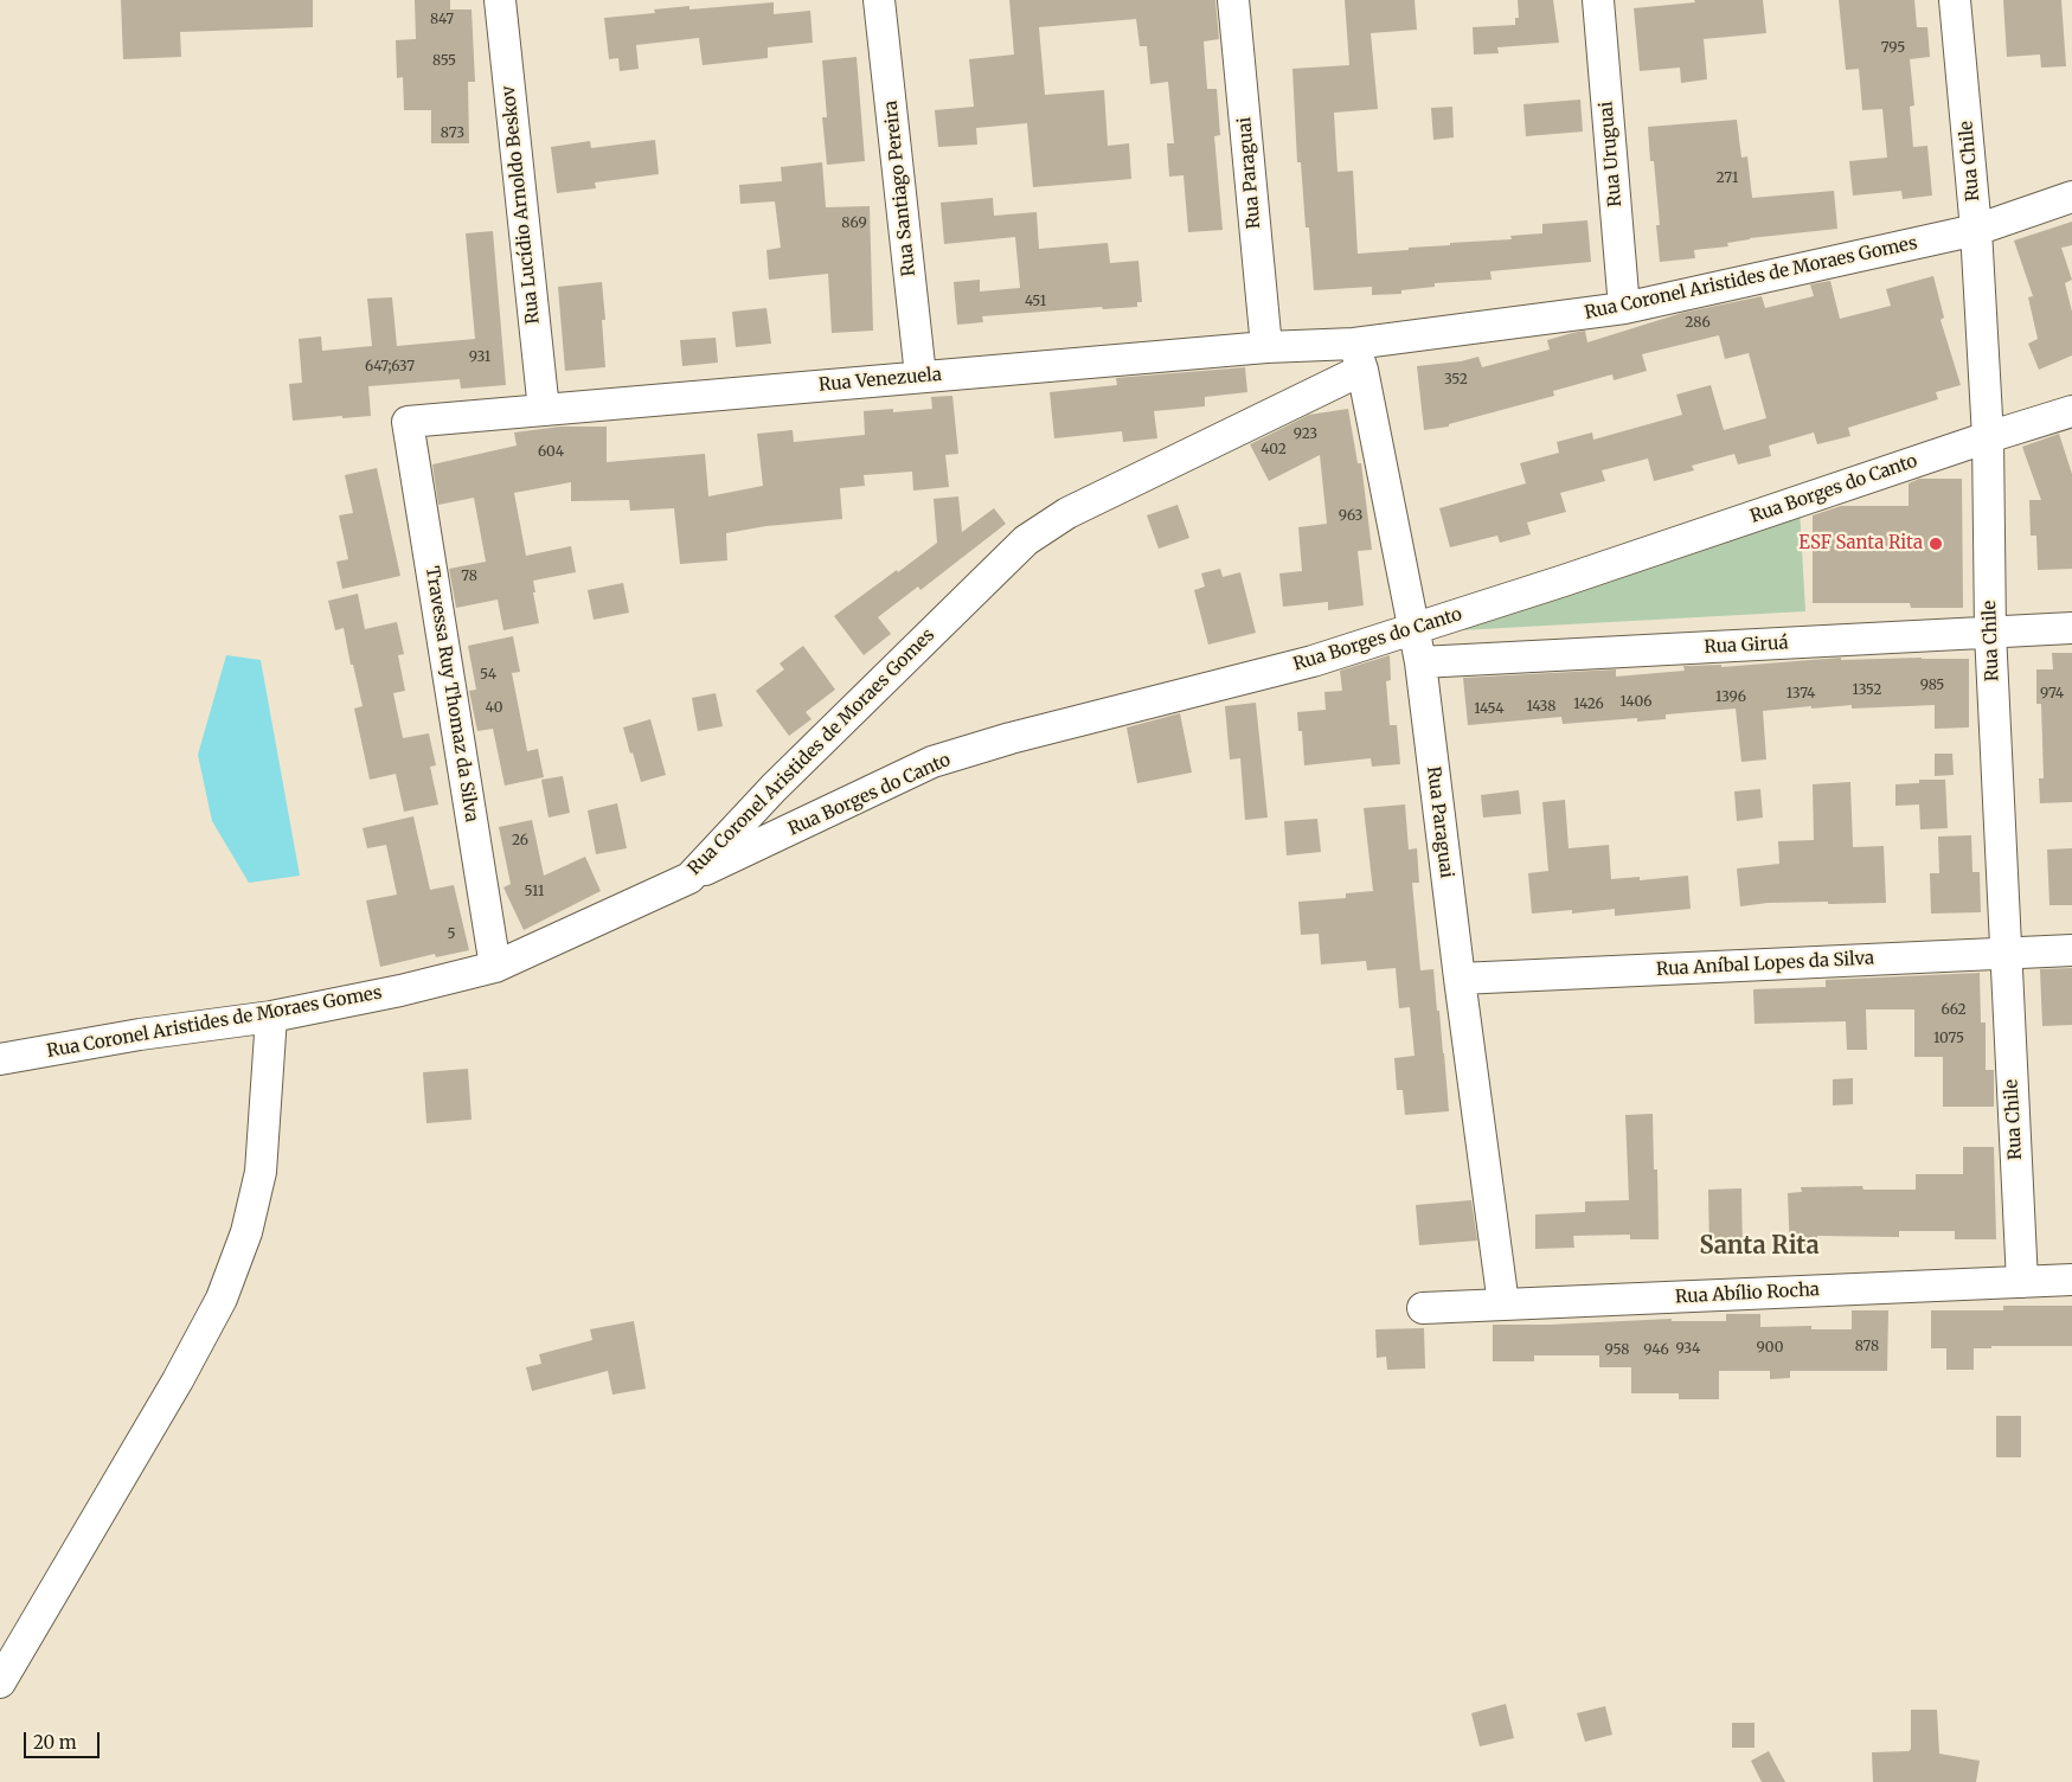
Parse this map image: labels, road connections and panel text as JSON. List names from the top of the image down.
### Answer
{
  "streets": {
    "street": [
      "Rua Uruguai",
      "Rua Chile",
      "Rua Paraguai",
      "Rua Santiago Pereira",
      "Rua Lucídio Arnoldo Beskov",
      "Rua Coronel Aristides de Moraes Gomes",
      "Rua Venezuela",
      "Rua Borges do Canto",
      "Rua Giruá",
      "Travessa Ruy Thomaz da Silva",
      "Rua Aníbal Lopes da Silva",
      "Rua Abílio Rocha"
    ]
  },
  "crossings": [
    ["Rua Uruguai", "Rua Coronel Aristides de Moraes Gomes"],
    ["Rua Chile", "Rua Coronel Aristides de Moraes Gomes"],
    ["Rua Chile", "Rua Borges do Canto"],
    ["Rua Chile", "Rua Giruá"],
    ["Rua Chile", "Rua Aníbal Lopes da Silva"],
    ["Rua Chile", "Rua Abílio Rocha"],
    ["Rua Paraguai", "Rua Coronel Aristides de Moraes Gomes"],
    ["Rua Paraguai", "Rua Venezuela"],
    ["Rua Paraguai", "Rua Borges do Canto"],
    ["Rua Paraguai", "Rua Giruá"],
    ["Rua Paraguai", "Rua Aníbal Lopes da Silva"],
    ["Rua Paraguai", "Rua Abílio Rocha"],
    ["Rua Santiago Pereira", "Rua Venezuela"],
    ["Rua Lucídio Arnoldo Beskov", "Rua Venezuela"],
    ["Rua Coronel Aristides de Moraes Gomes", "Rua Venezuela"],
    ["Rua Coronel Aristides de Moraes Gomes", "Rua Borges do Canto"],
    ["Rua Coronel Aristides de Moraes Gomes", "Travessa Ruy Thomaz da Silva"],
    ["Rua Venezuela", "Travessa Ruy Thomaz da Silva"]
  ],
  "districts": ["Santa Rita"],
  "places": ["ESF Santa Rita"],
  "house_numbers": [
    "847",
    "795",
    "855",
    "873",
    "271",
    "869",
    "451",
    "286",
    "931",
    "647;637",
    "352",
    "923",
    "402",
    "604",
    "963",
    "78",
    "54",
    "985",
    "1352",
    "1374",
    "974",
    "1396",
    "1406",
    "1426",
    "1438",
    "40",
    "1454",
    "26",
    "511",
    "5",
    "662",
    "1075",
    "878",
    "900",
    "934",
    "958",
    "946"
  ],
  "scale_bar": "20 m"
}
